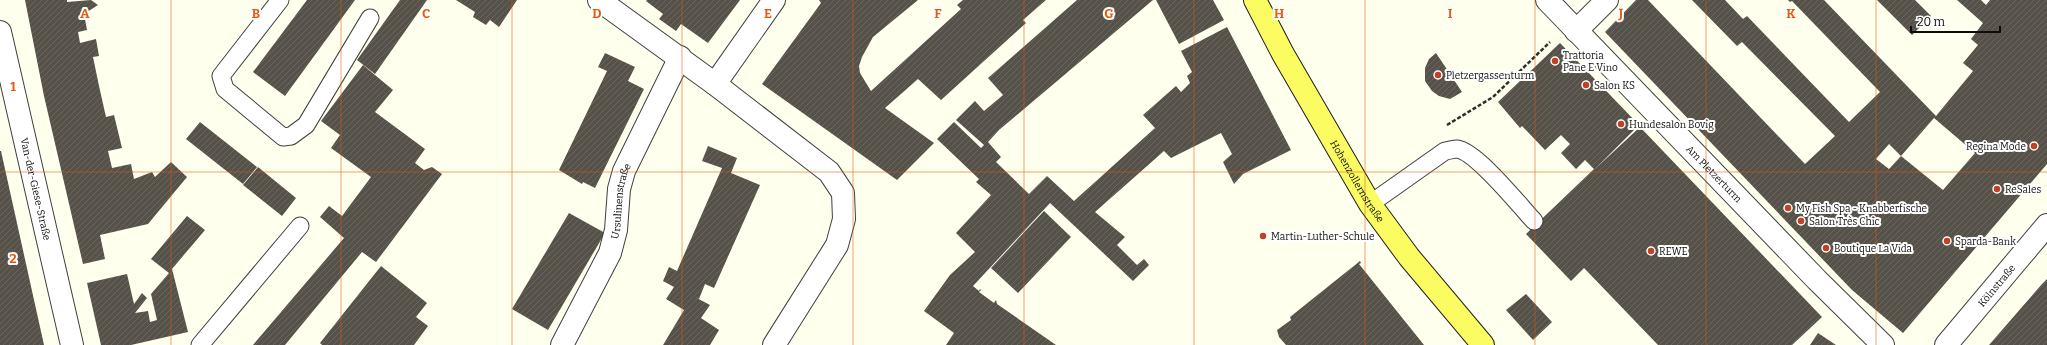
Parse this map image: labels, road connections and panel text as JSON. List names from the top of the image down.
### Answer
{
  "streets": {
    "main road": ["Hohenzollernstraße"],
    "street": [
      "Am Pletzerturm",
      "Van-der-Giese-Straße",
      "Ursulinenstraße",
      "Kölnstraße"
    ]
  },
  "places": [
    "Trattoria Pane E Vino",
    "Pletzergassenturm",
    "Salon KS",
    "Hundesalon Bovig",
    "Regina Mode",
    "ReSales",
    "My Fish Spa - Knabberfische",
    "Salon Très Chic",
    "Martin-Luther-Schule",
    "Sparda-Bank",
    "Boutique La Vida",
    "REWE"
  ],
  "scale_bar": "20 m",
  "grid": {
    "columns": [
      "A",
      "B",
      "C",
      "D",
      "E",
      "F",
      "G",
      "H",
      "I",
      "J",
      "K"
    ],
    "rows": ["1", "2"]
  }
}
